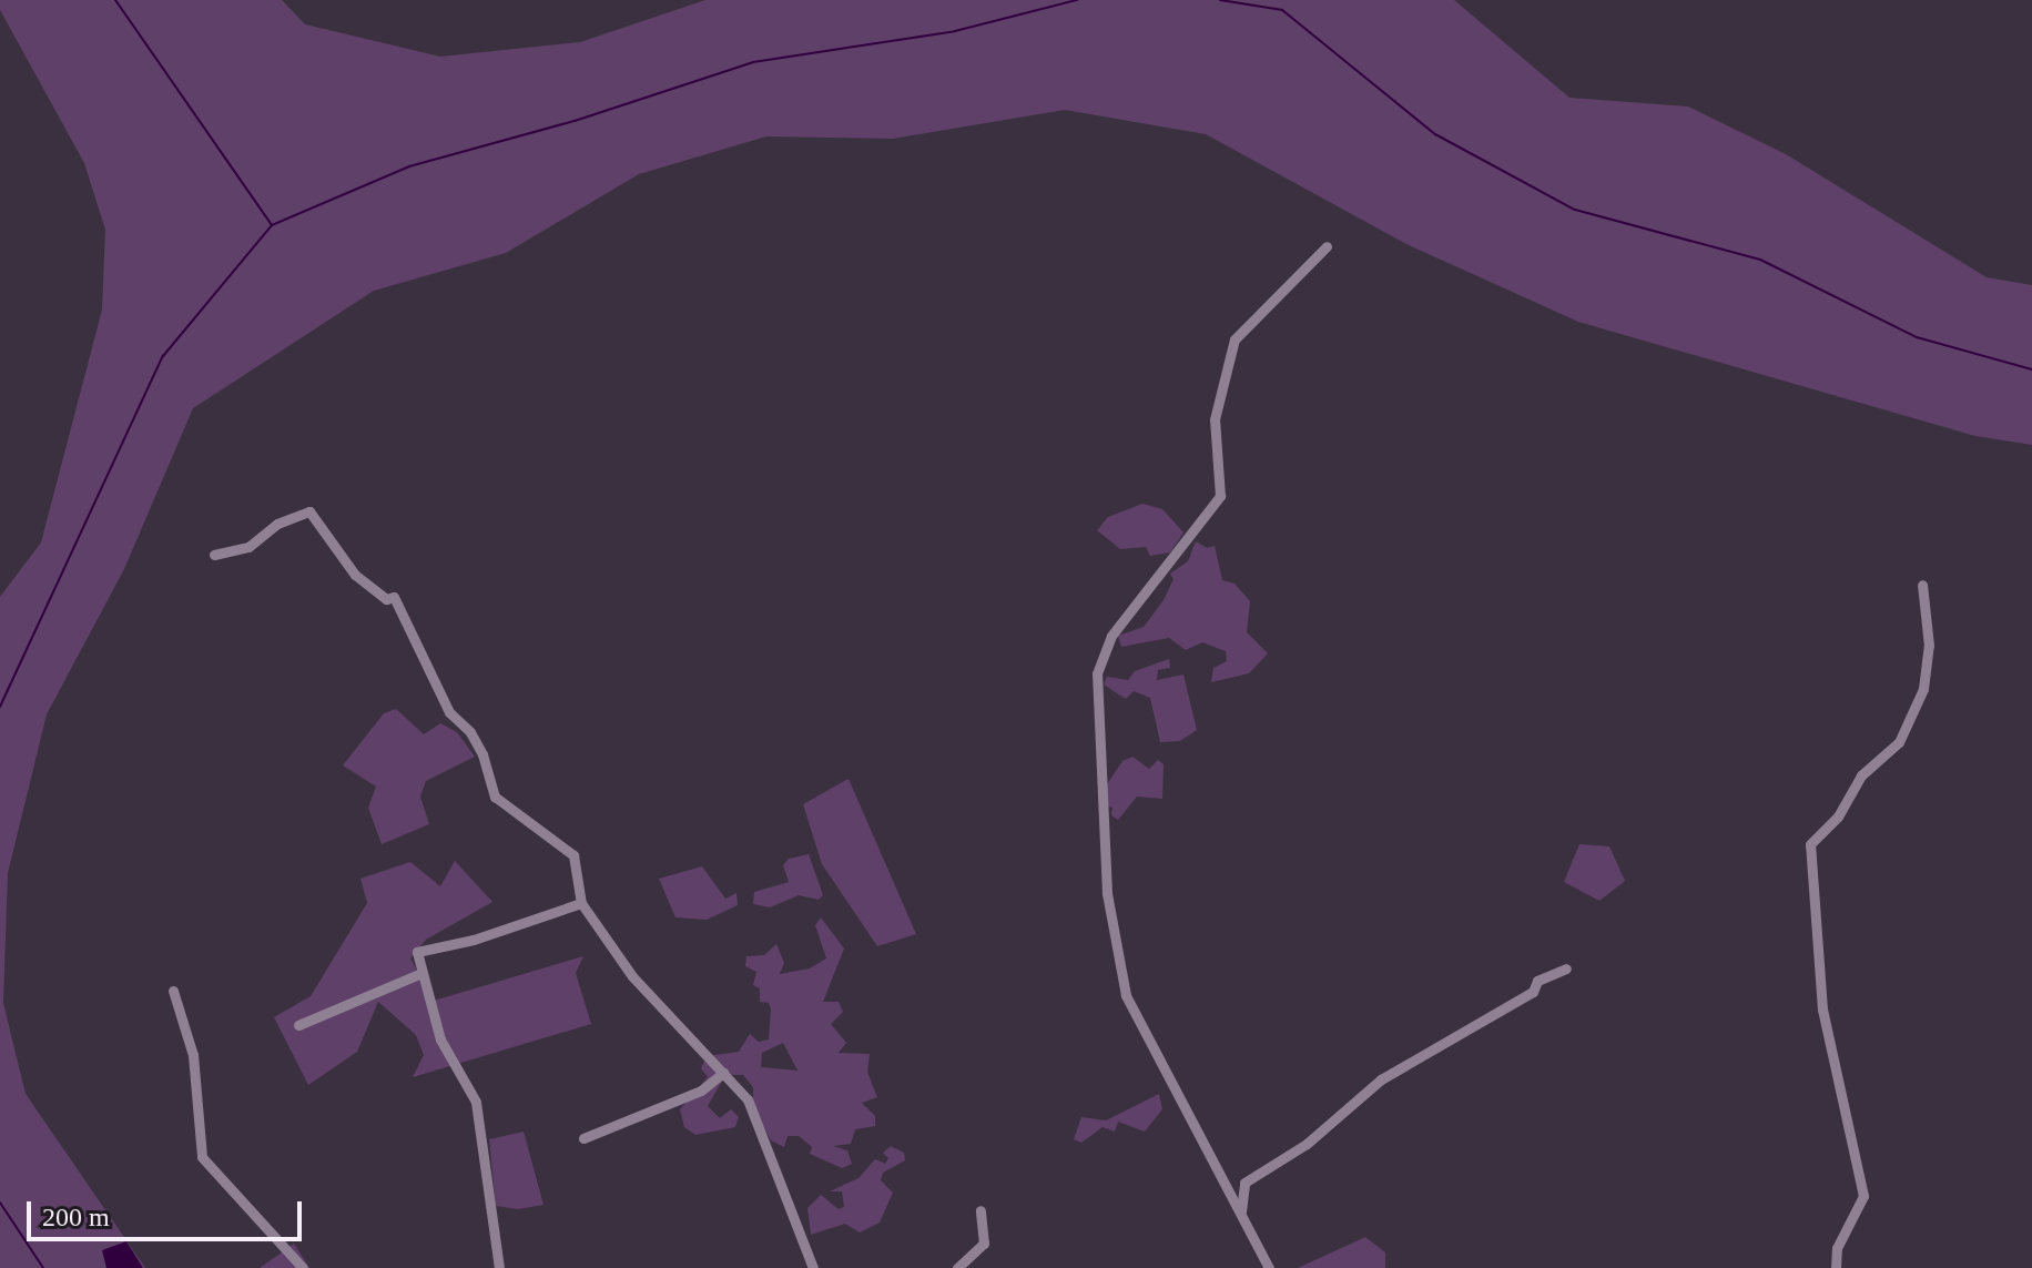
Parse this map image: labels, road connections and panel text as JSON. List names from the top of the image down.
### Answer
{
  "scale_bar": "200 m"
}
